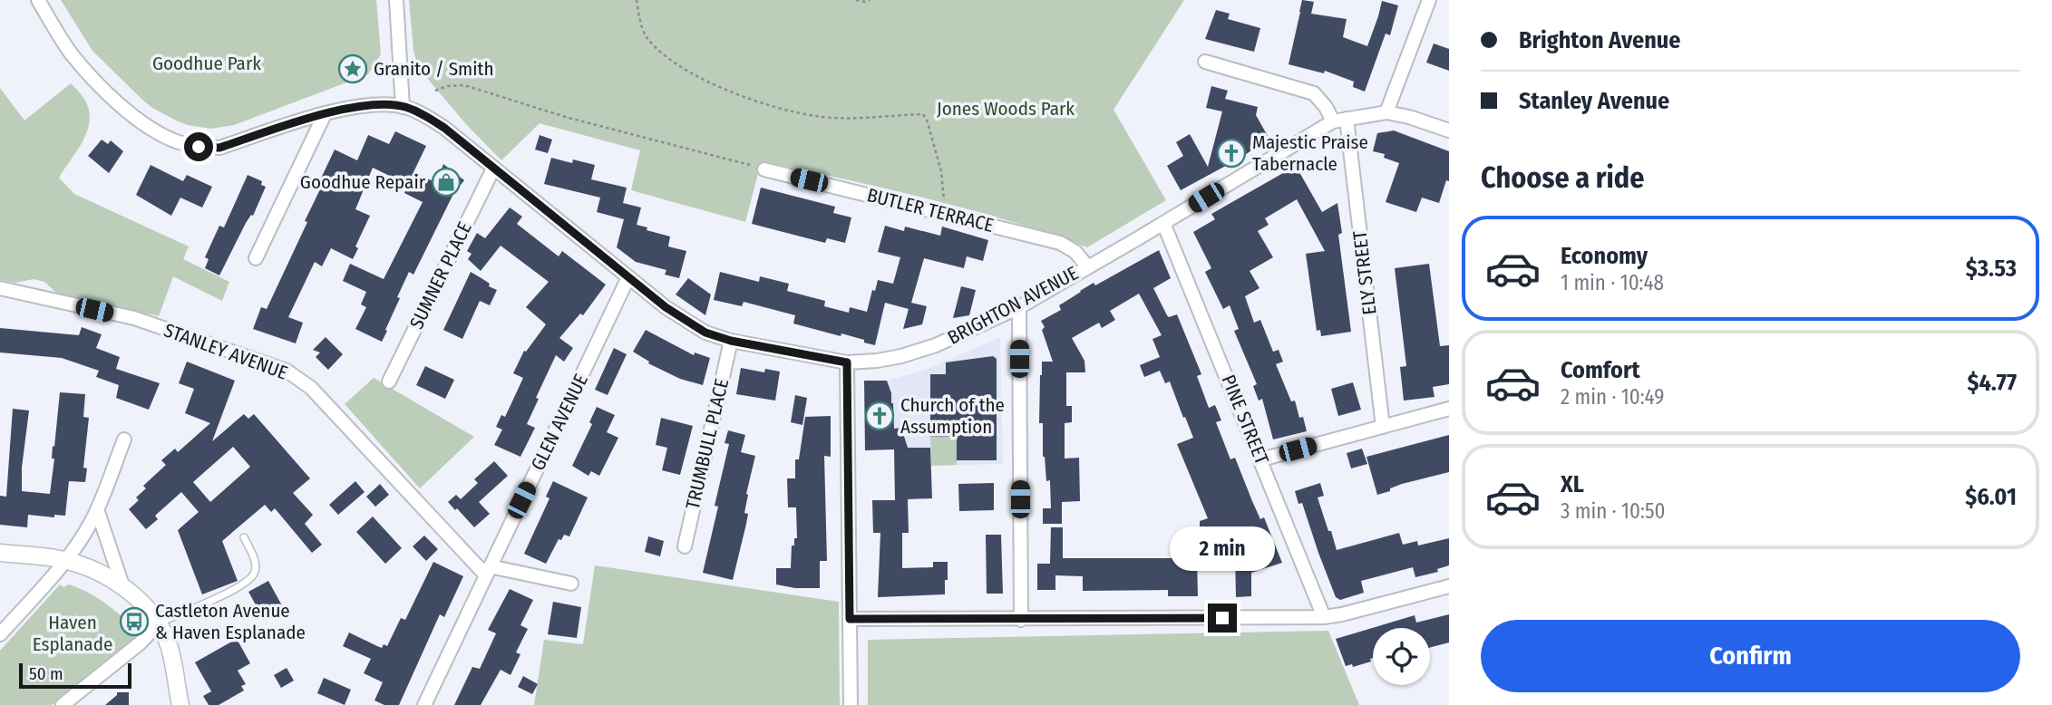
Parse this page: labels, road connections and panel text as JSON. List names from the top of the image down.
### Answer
{
  "streets": {
    "street": [
      "BUTLER TERRACE",
      "ELY STREET",
      "SUMNER PLACE",
      "BRIGHTON AVENUE",
      "STANLEY AVENUE",
      "PINE STREET",
      "GLEN AVENUE",
      "TRUMBULL PLACE"
    ]
  },
  "crossings": [
    ["BUTLER TERRACE", "BRIGHTON AVENUE"],
    ["ELY STREET", "BRIGHTON AVENUE"],
    ["SUMNER PLACE", "BRIGHTON AVENUE"],
    ["BRIGHTON AVENUE", "PINE STREET"],
    ["BRIGHTON AVENUE", "GLEN AVENUE"],
    ["BRIGHTON AVENUE", "TRUMBULL PLACE"],
    ["STANLEY AVENUE", "GLEN AVENUE"]
  ],
  "parks": ["Goodhue Park", "Jones Woods Park", "Haven Esplanade"],
  "places": {
    "place": ["Granito / Smith"],
    "church": ["Majestic Praise Tabernacle", "Church of the Assumption"],
    "shop": ["Goodhue Repair"],
    "bus stop": ["Castleton Avenue & Haven Esplanade"]
  },
  "scale_bar": "50 m",
  "page": {
    "banner": ["Brighton Avenue", "Stanley Avenue"],
    "heading": "Choose a ride",
    "list": [
      {
        "name": "Economy",
        "note": "1 min · 10:48",
        "value": "$3.53"
      },
      {
        "name": "Comfort",
        "note": "2 min · 10:49",
        "value": "$4.77"
      },
      {
        "name": "XL",
        "note": "3 min · 10:50",
        "value": "$6.01"
      }
    ],
    "bubble": "2 min",
    "buttons": "Confirm",
    "scale": "50 m"
  }
}
